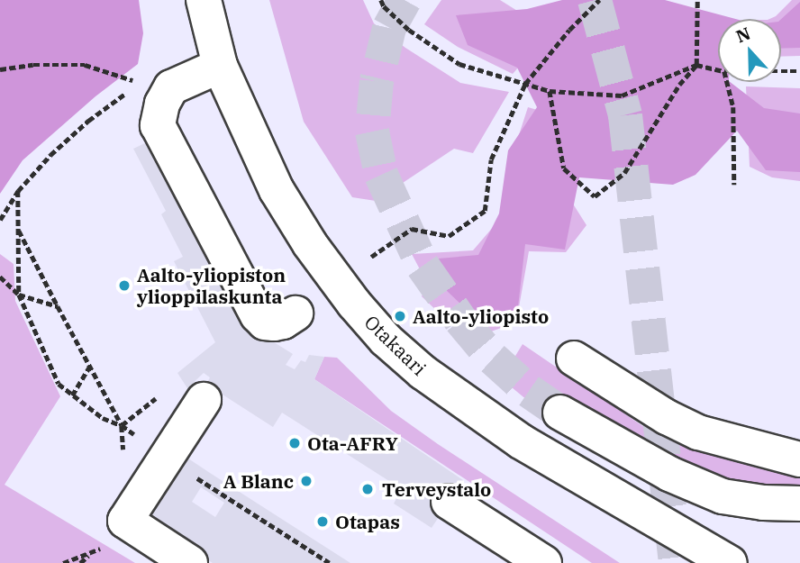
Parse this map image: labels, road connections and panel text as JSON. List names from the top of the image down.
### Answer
{
  "streets": {
    "street": ["Otakaari"]
  },
  "places": [
    "Aalto-yliopiston ylioppilaskunta",
    "Aalto-yliopisto",
    "Ota-AFRY",
    "A Blanc",
    "Terveystalo",
    "Otapas"
  ],
  "north": "top"
}
